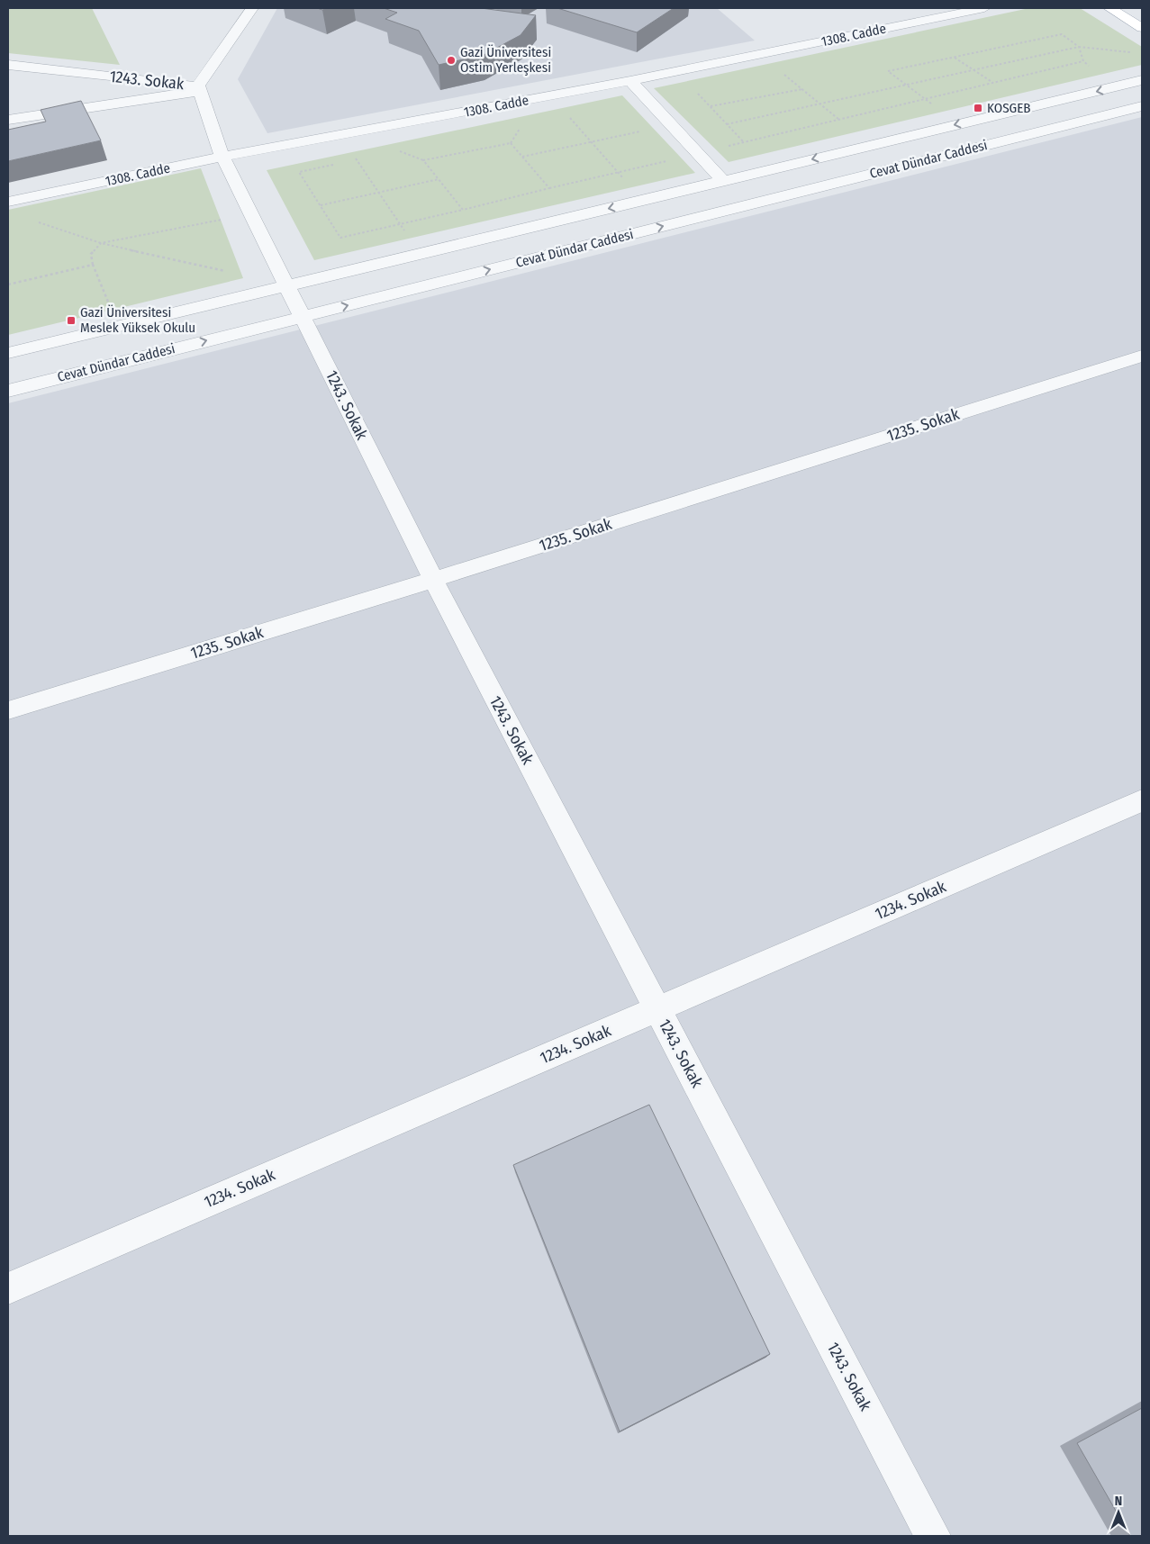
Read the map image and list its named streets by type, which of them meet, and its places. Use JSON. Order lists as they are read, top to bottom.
{
  "streets": {
    "street": [
      "1308. Cadde",
      "1243. Sokak",
      "Cevat Dündar Caddesi",
      "1235. Sokak",
      "1234. Sokak"
    ]
  },
  "crossings": [
    ["1308. Cadde", "1243. Sokak"],
    ["1243. Sokak", "Cevat Dündar Caddesi"],
    ["1243. Sokak", "1235. Sokak"],
    ["1243. Sokak", "1234. Sokak"]
  ],
  "places": {
    "other": ["Gazi Üniversitesi Ostim Yerleşkesi"],
    "transit": ["KOSGEB", "Gazi Üniversitesi Meslek Yüksek Okulu"]
  },
  "north": "top"
}
